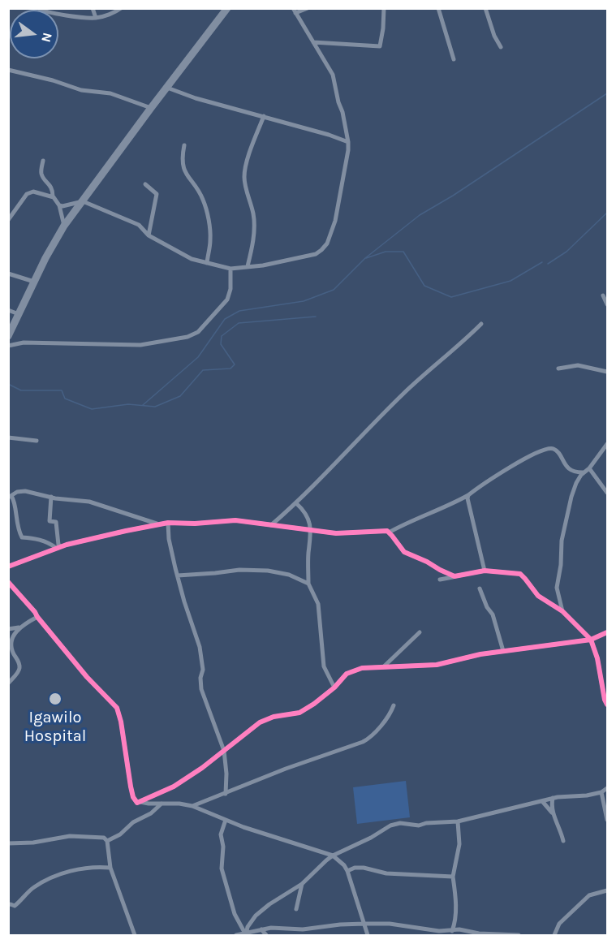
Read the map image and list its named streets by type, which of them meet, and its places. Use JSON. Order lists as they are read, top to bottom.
{
  "places": ["Igawilo Hospital"],
  "north": "right"
}
